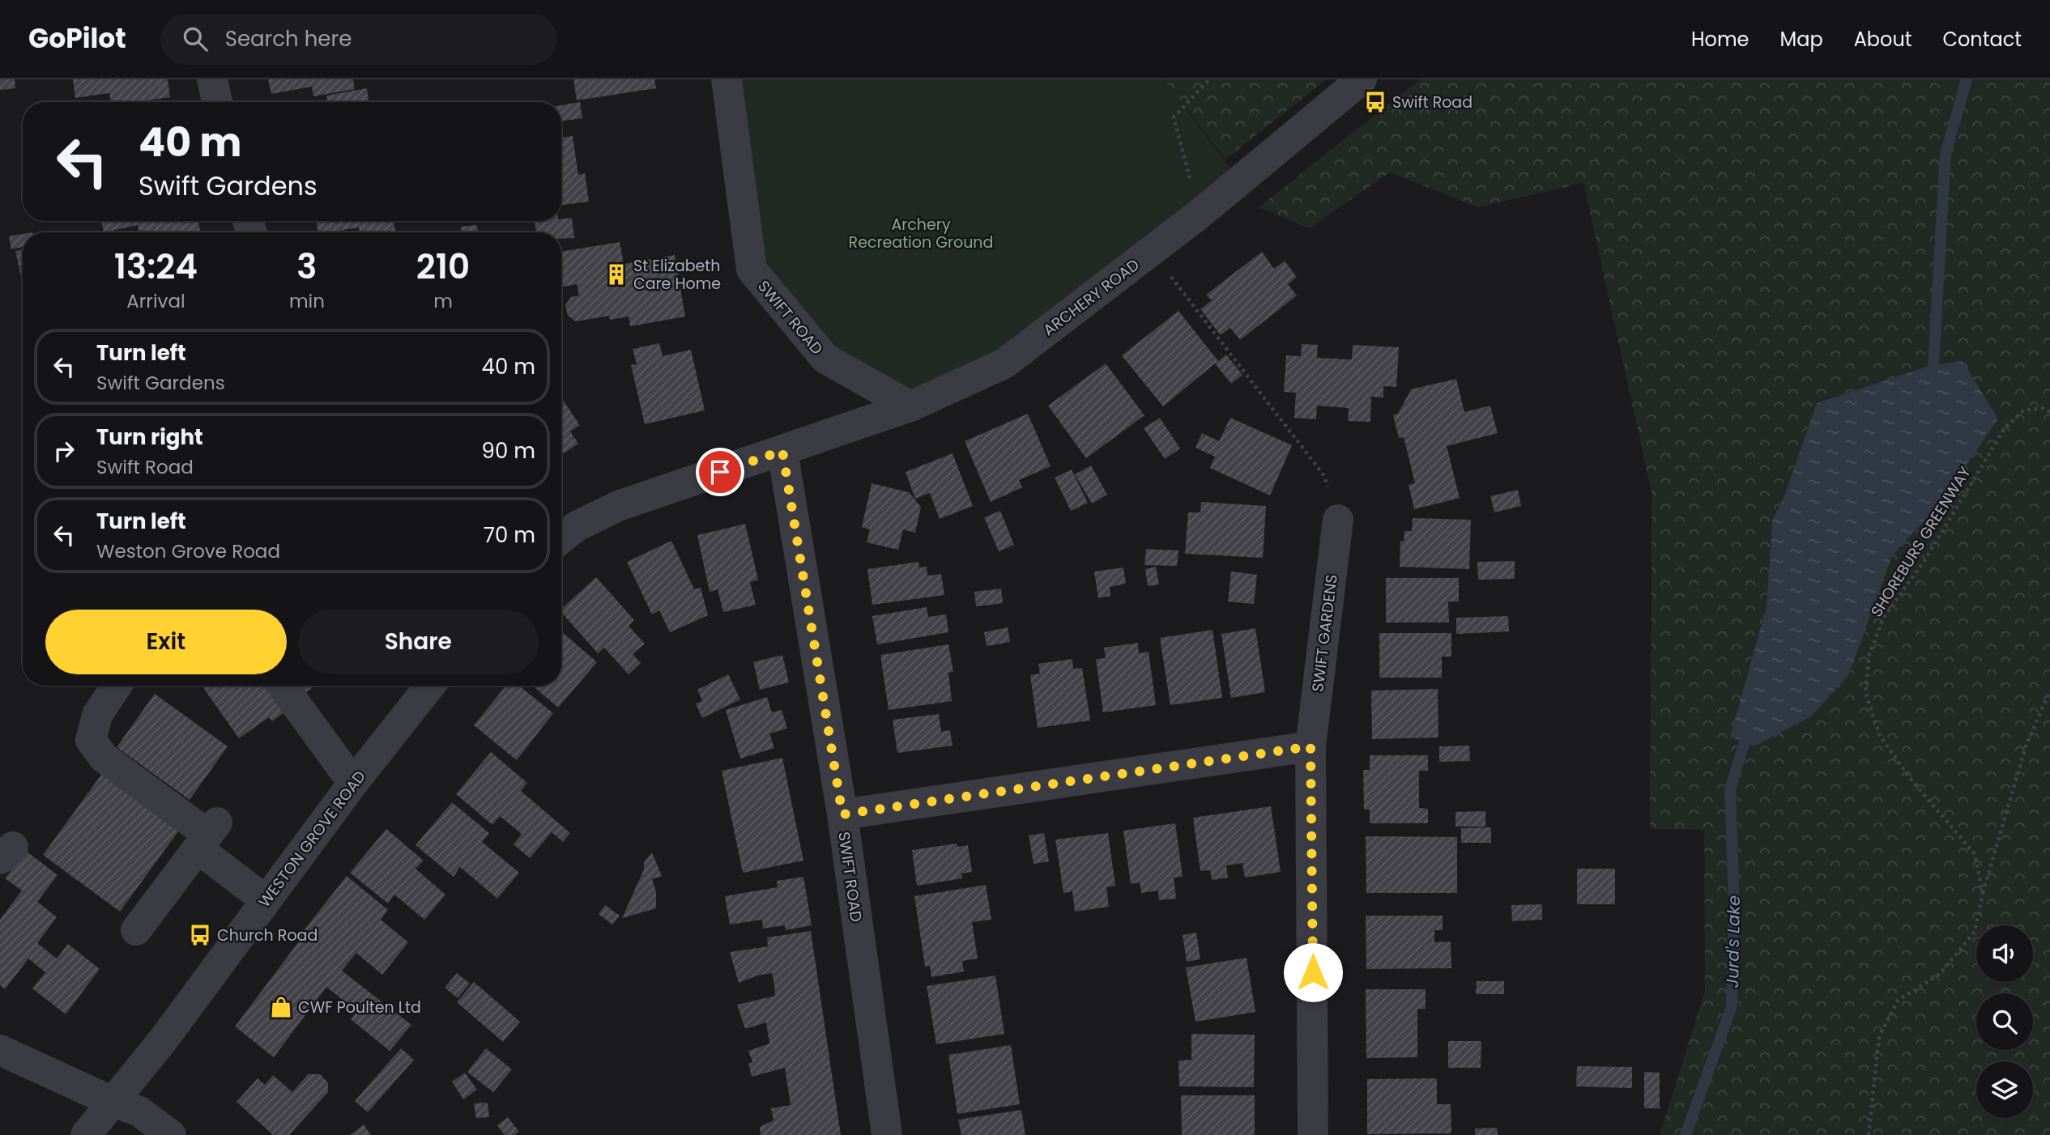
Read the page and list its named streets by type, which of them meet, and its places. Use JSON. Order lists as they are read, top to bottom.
{
  "streets": {
    "street": [
      "ARCHERY ROAD",
      "SWIFT ROAD",
      "SWIFT GARDENS",
      "WESTON GROVE ROAD"
    ],
    "path": ["SHOREBURS GREENWAY"]
  },
  "crossings": [
    ["ARCHERY ROAD", "SWIFT ROAD"]
  ],
  "water": ["Jurd's Lake"],
  "parks": ["Archery Recreation Ground"],
  "places": {
    "bus stop": ["Swift Road", "Church Road"],
    "building": ["St Elizabeth Care Home"],
    "shop": ["CWF Poulten Ltd"]
  },
  "page": {
    "header": "GoPilot",
    "search": "Search here",
    "nav": [
      "Home",
      "Map",
      "About",
      "Contact"
    ],
    "turn": ["40 m", "Swift Gardens"],
    "eta": [
      "13:24",
      "Arrival",
      "3",
      "min",
      "210",
      "m"
    ],
    "list": [
      {
        "name": "Turn left",
        "note": "Swift Gardens",
        "value": "40 m"
      },
      {
        "name": "Turn right",
        "note": "Swift Road",
        "value": "90 m"
      },
      {
        "name": "Turn left",
        "note": "Weston Grove Road",
        "value": "70 m"
      }
    ],
    "buttons": ["Exit", "Share"]
  }
}
